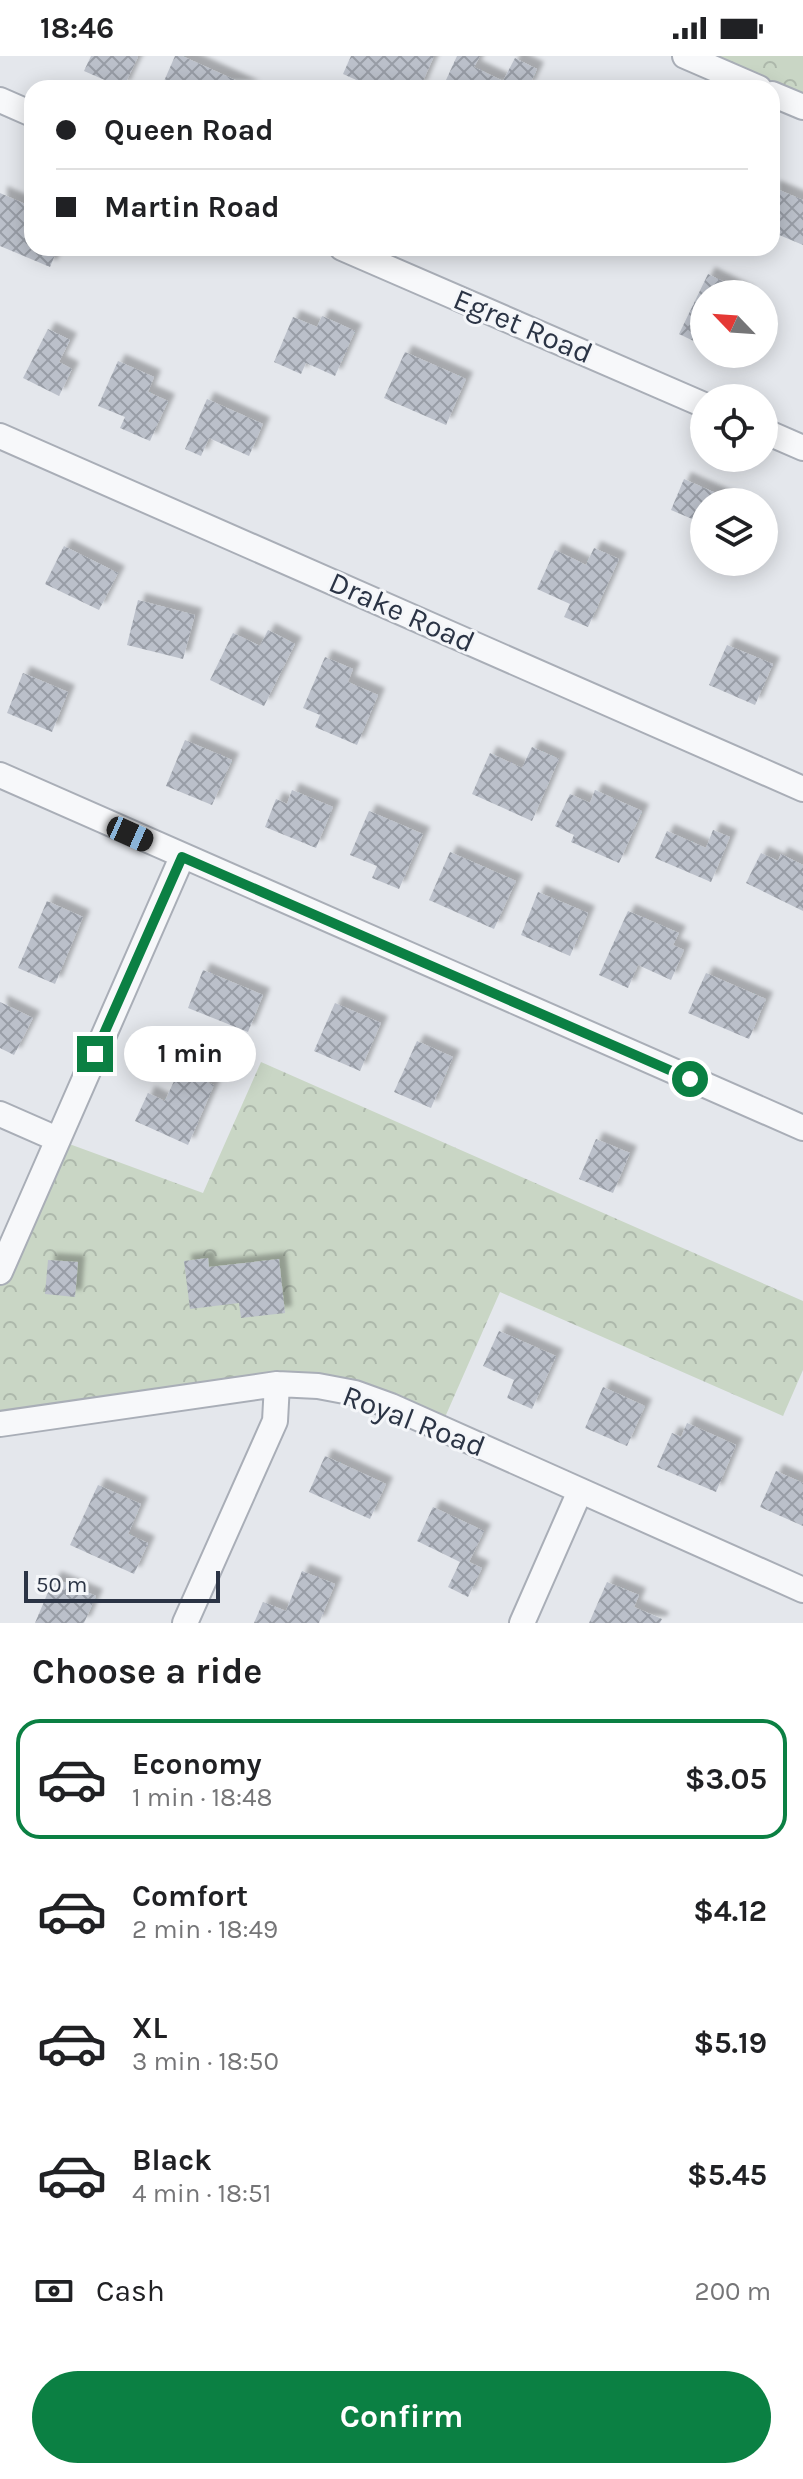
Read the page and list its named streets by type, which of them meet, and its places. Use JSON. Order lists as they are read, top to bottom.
{
  "streets": {
    "street": ["Egret Road", "Drake Road", "Royal Road"]
  },
  "scale_bar": "50 m",
  "north": "top left",
  "page": {
    "status": "18:46",
    "banner": ["Queen Road", "Martin Road"],
    "bubble": "1 min",
    "scale": "50 m",
    "heading": "Choose a ride",
    "list": [
      {
        "name": "Economy",
        "note": "1 min · 18:48",
        "value": "$3.05"
      },
      {
        "name": "Comfort",
        "note": "2 min · 18:49",
        "value": "$4.12"
      },
      {
        "name": "XL",
        "note": "3 min · 18:50",
        "value": "$5.19"
      },
      {
        "name": "Black",
        "note": "4 min · 18:51",
        "value": "$5.45"
      }
    ],
    "pay": ["Cash", "200 m"],
    "buttons": "Confirm"
  }
}
